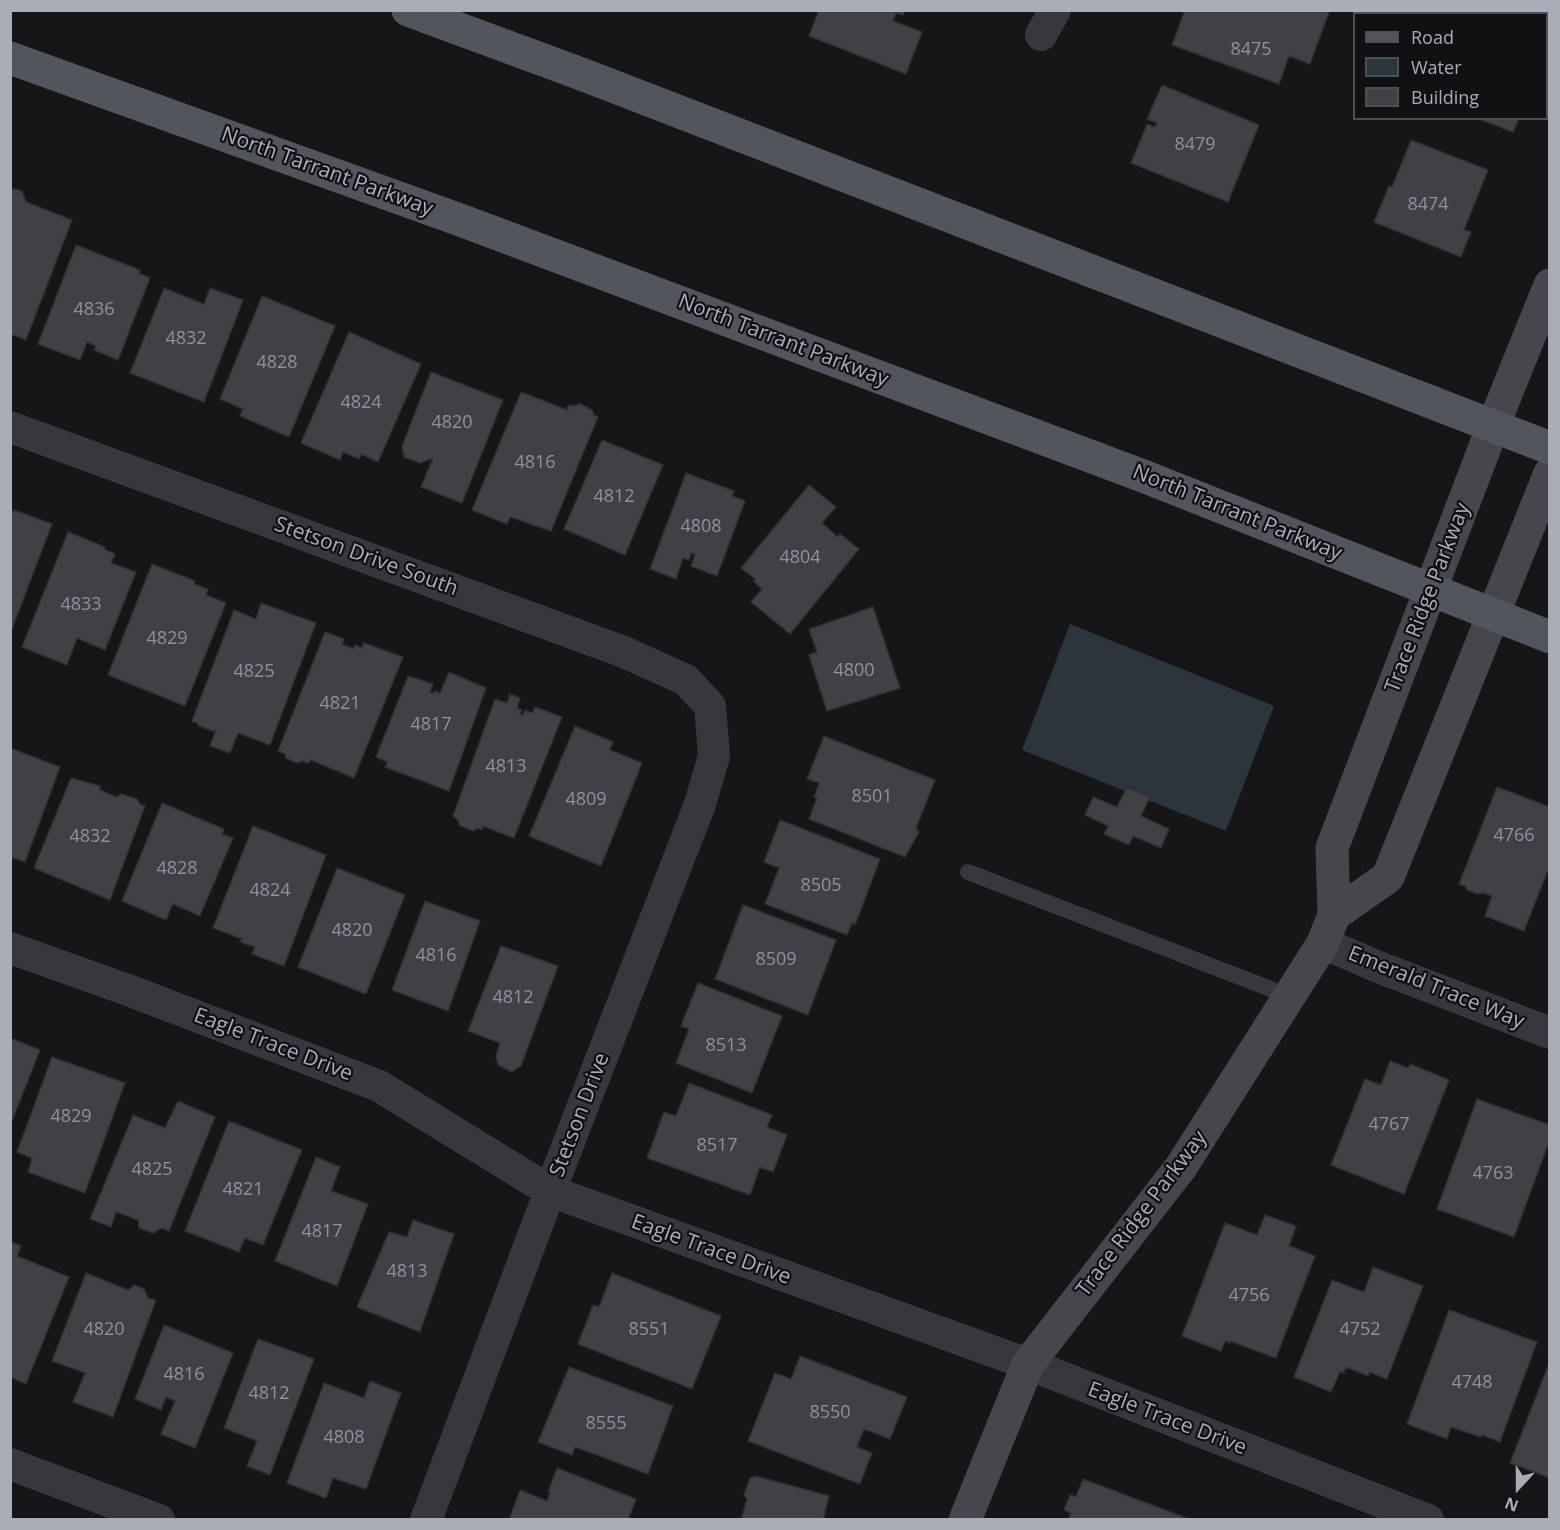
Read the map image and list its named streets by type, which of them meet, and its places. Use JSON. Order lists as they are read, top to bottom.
{
  "streets": {
    "main road": ["North Tarrant Parkway"],
    "street": [
      "Stetson Drive South",
      "Trace Ridge Parkway",
      "Emerald Trace Way",
      "Eagle Trace Drive",
      "Stetson Drive"
    ]
  },
  "crossings": [
    ["North Tarrant Parkway", "Trace Ridge Parkway"],
    ["Stetson Drive South", "Stetson Drive"],
    ["Trace Ridge Parkway", "Emerald Trace Way"],
    ["Trace Ridge Parkway", "Eagle Trace Drive"],
    ["Eagle Trace Drive", "Stetson Drive"]
  ],
  "house_numbers": [
    "8475",
    "8479",
    "8474",
    "4836",
    "4832",
    "4828",
    "4824",
    "4820",
    "4816",
    "4812",
    "4808",
    "4804",
    "4833",
    "4829",
    "4800",
    "4825",
    "4821",
    "4817",
    "4813",
    "8501",
    "4809",
    "4766",
    "4832",
    "4828",
    "8505",
    "4824",
    "4820",
    "4816",
    "8509",
    "4812",
    "8513",
    "4829",
    "4767",
    "8517",
    "4825",
    "4763",
    "4821",
    "4817",
    "4813",
    "4756",
    "4820",
    "8551",
    "4752",
    "4816",
    "4748",
    "4812",
    "8550",
    "8555",
    "4808"
  ],
  "legend": ["Road", "Water", "Building"],
  "north": "bottom"
}
